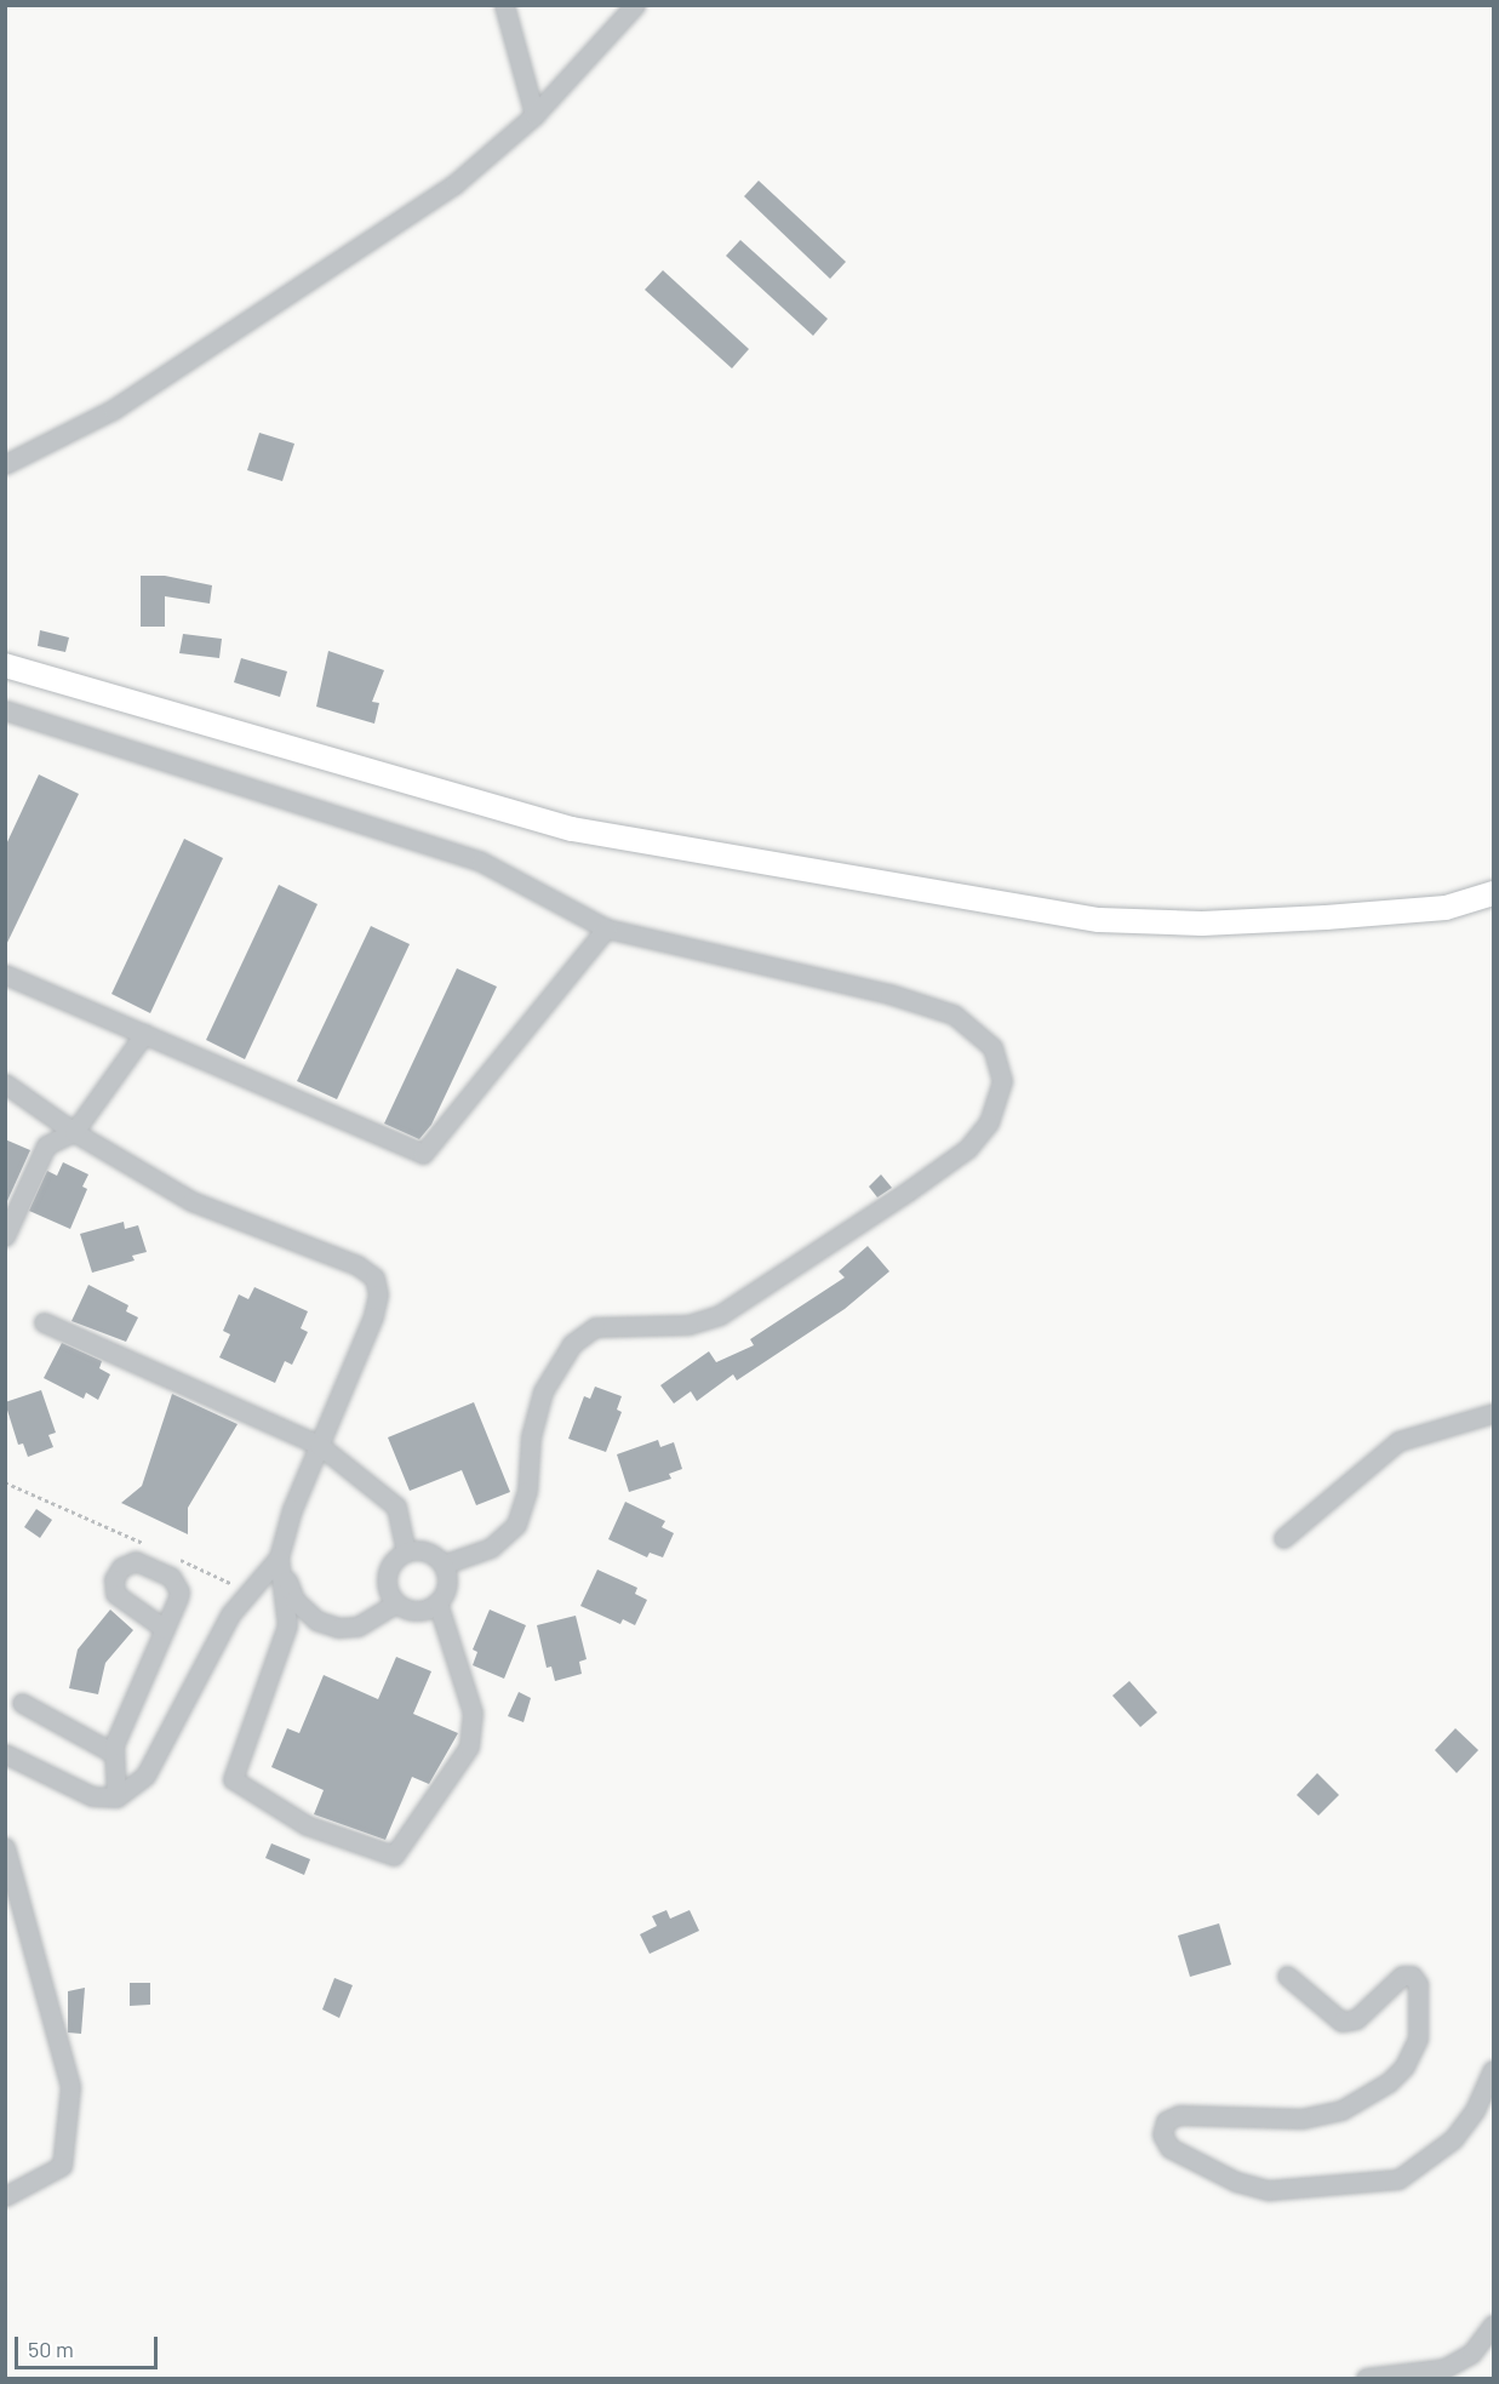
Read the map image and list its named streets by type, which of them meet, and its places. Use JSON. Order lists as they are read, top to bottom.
{
  "scale_bar": "50 m"
}
